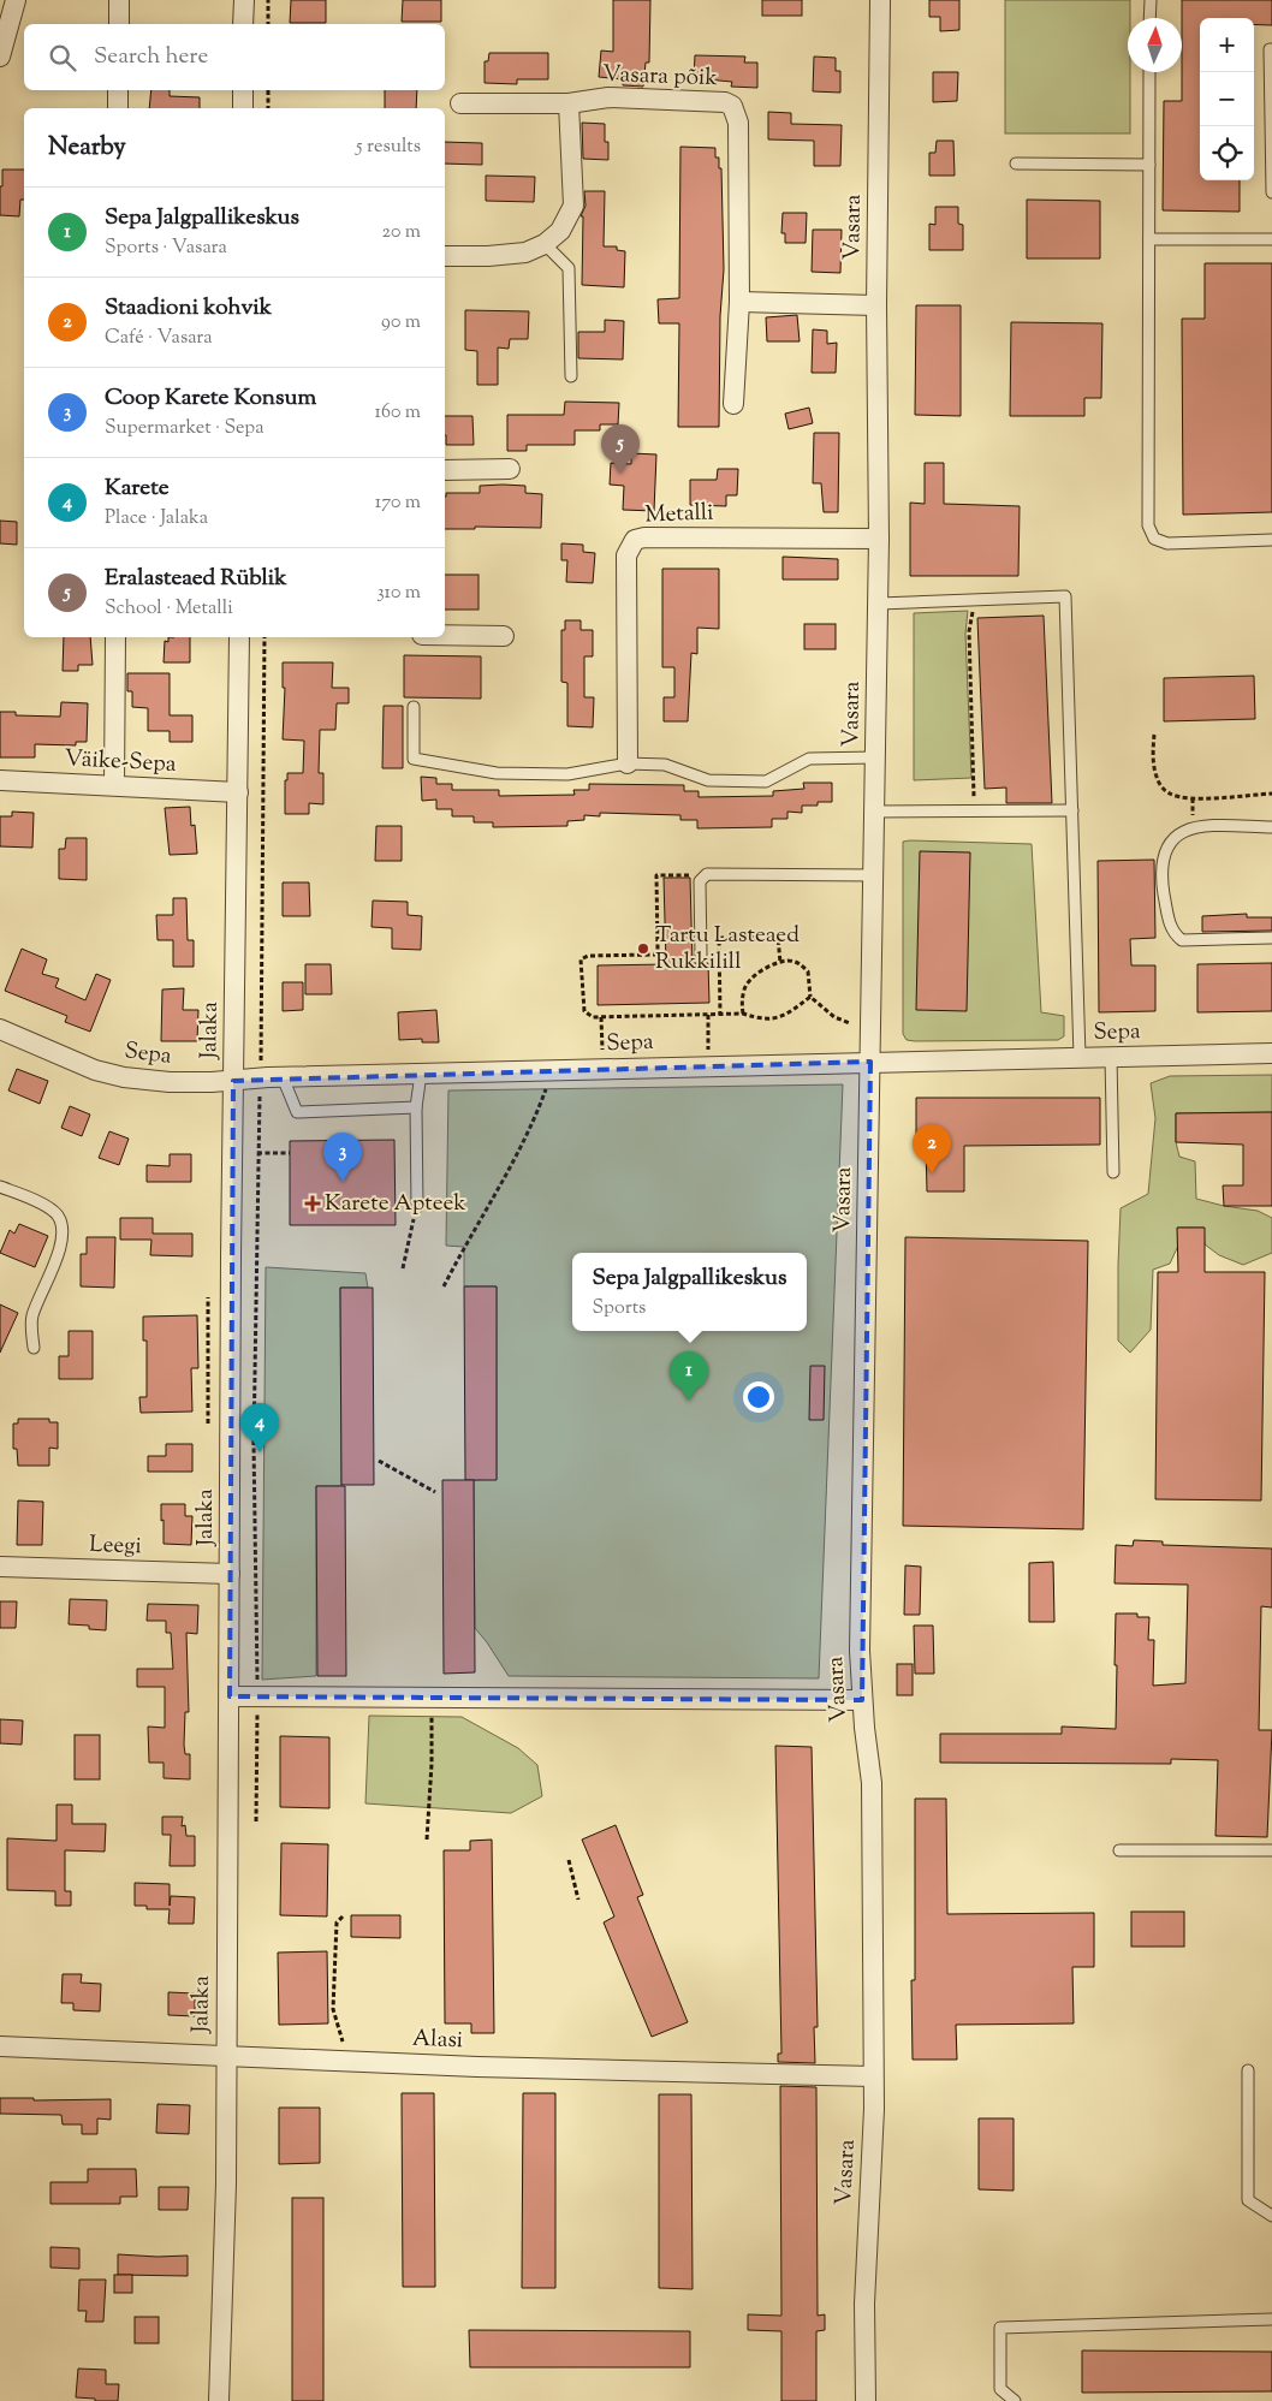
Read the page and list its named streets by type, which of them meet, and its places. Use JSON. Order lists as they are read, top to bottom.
{
  "streets": {
    "street": [
      "Vasara põik",
      "Vasara",
      "Metalli",
      "Väike-Sepa",
      "Jalaka",
      "Sepa",
      "Leegi",
      "Alasi"
    ]
  },
  "crossings": [
    ["Vasara", "Metalli"],
    ["Vasara", "Sepa"],
    ["Vasara", "Alasi"],
    ["Väike-Sepa", "Jalaka"],
    ["Jalaka", "Sepa"],
    ["Jalaka", "Leegi"],
    ["Jalaka", "Alasi"]
  ],
  "places": {
    "other": ["Tartu Lasteaed Rukkilill"],
    "health": ["Karete Apteek"]
  },
  "north": "top",
  "page": {
    "map_buttons": ["+", "−"],
    "search": "Search here",
    "heading": ["Nearby", "5 results"],
    "list": [
      {
        "mark": "1",
        "name": "Sepa Jalgpallikeskus",
        "note": "Sports · Vasara",
        "value": "20 m"
      },
      {
        "mark": "2",
        "name": "Staadioni kohvik",
        "note": "Café · Vasara",
        "value": "90 m"
      },
      {
        "mark": "3",
        "name": "Coop Karete Konsum",
        "note": "Supermarket · Sepa",
        "value": "160 m"
      },
      {
        "mark": "4",
        "name": "Karete",
        "note": "Place · Jalaka",
        "value": "170 m"
      },
      {
        "mark": "5",
        "name": "Eralasteaed Rüblik",
        "note": "School · Metalli",
        "value": "310 m"
      }
    ],
    "pins": [
      "5",
      "2",
      "3",
      "1",
      "4"
    ],
    "popup": ["Sepa Jalgpallikeskus", "Sports"]
  }
}
